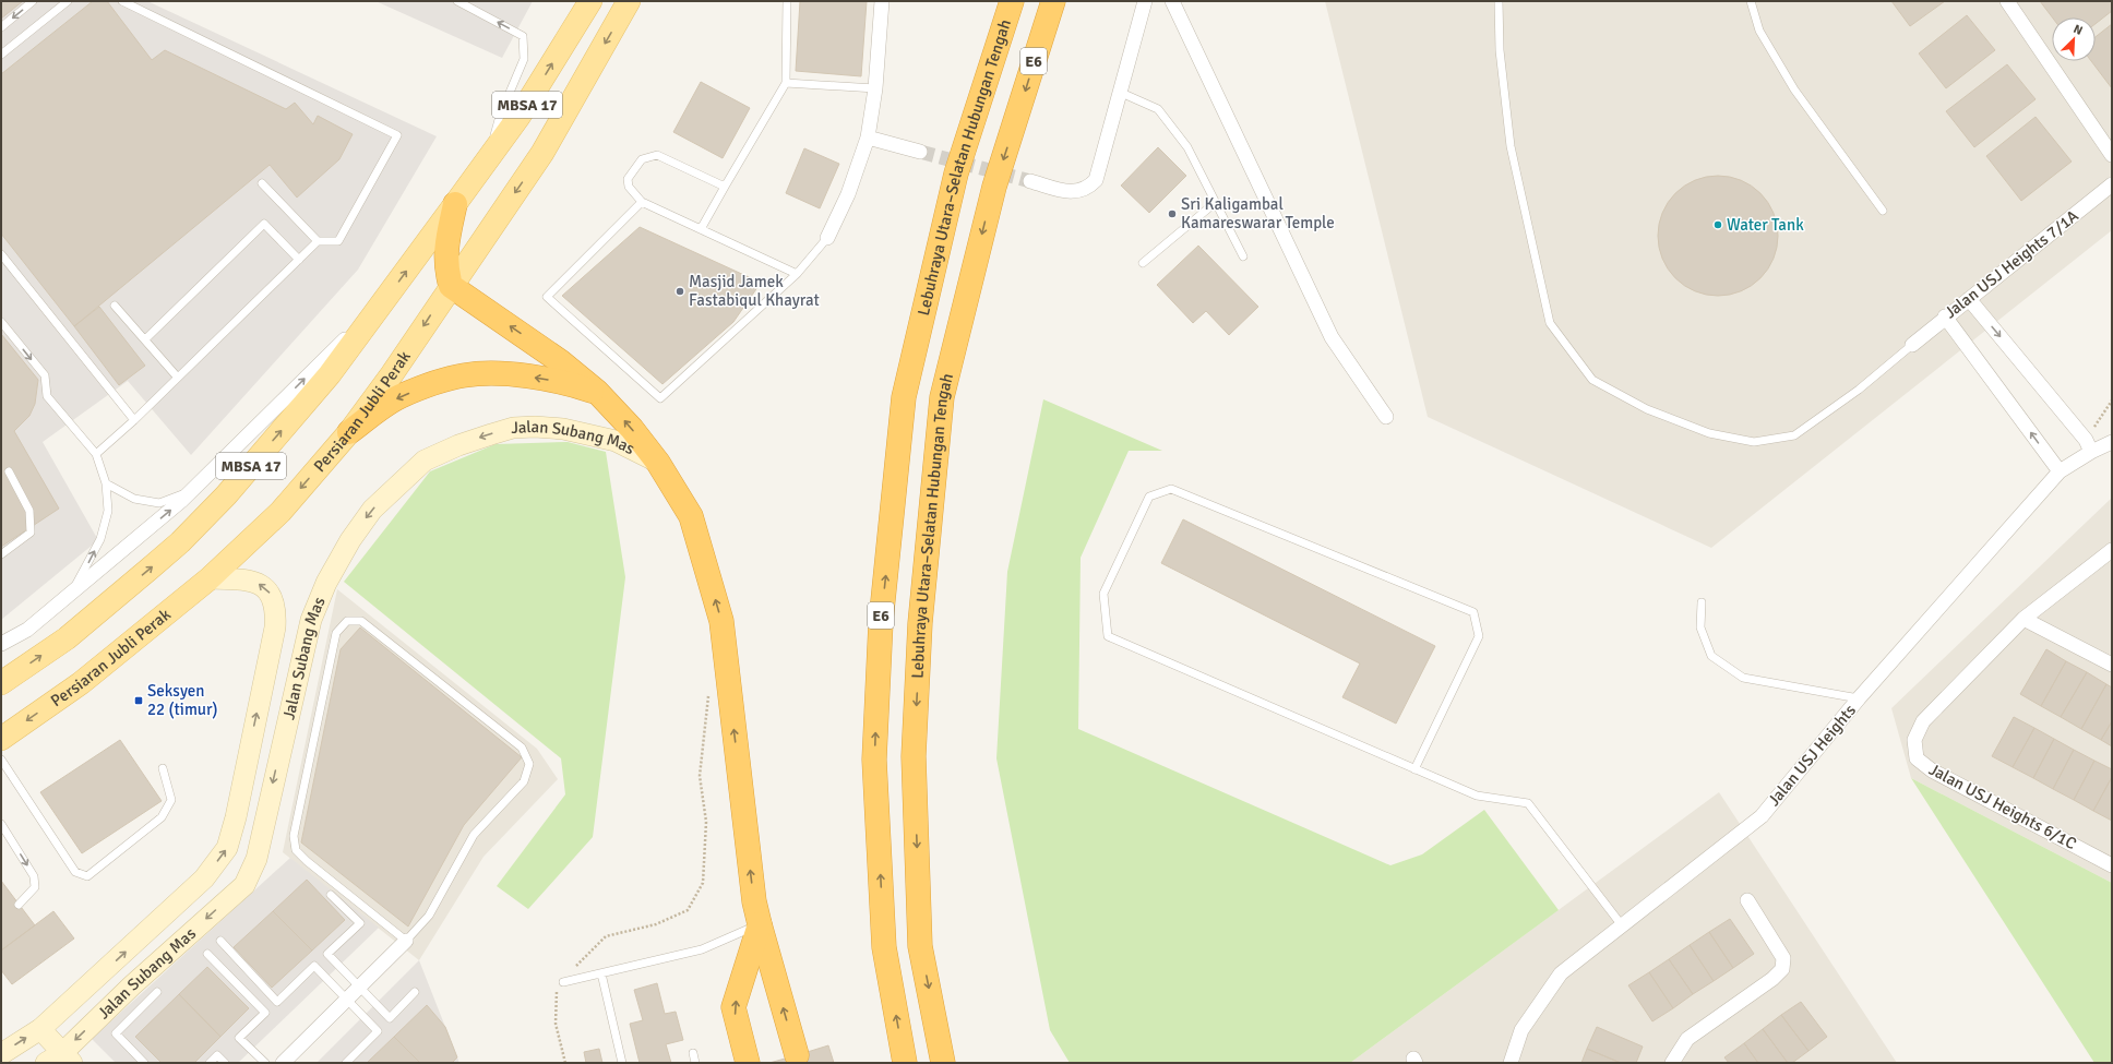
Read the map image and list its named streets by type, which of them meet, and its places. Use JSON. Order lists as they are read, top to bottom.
{
  "streets": {
    "highway": ["E6", "Lebuhraya Utara–Selatan Hubungan Tengah"],
    "main road": ["MBSA 17", "Persiaran Jubli Perak"],
    "street": [
      "Jalan USJ Heights 7/1A",
      "Jalan Subang Mas",
      "Jalan USJ Heights",
      "Jalan USJ Heights 6/1C"
    ]
  },
  "crossings": [
    ["Persiaran Jubli Perak", "Jalan Subang Mas"]
  ],
  "places": {
    "other": ["Sri Kaligambal Kamareswarar Temple", "Water Tank", "Masjid Jamek Fastabiqul Khayrat"],
    "transit": ["Seksyen 22 (timur)"]
  },
  "north": "top right"
}
